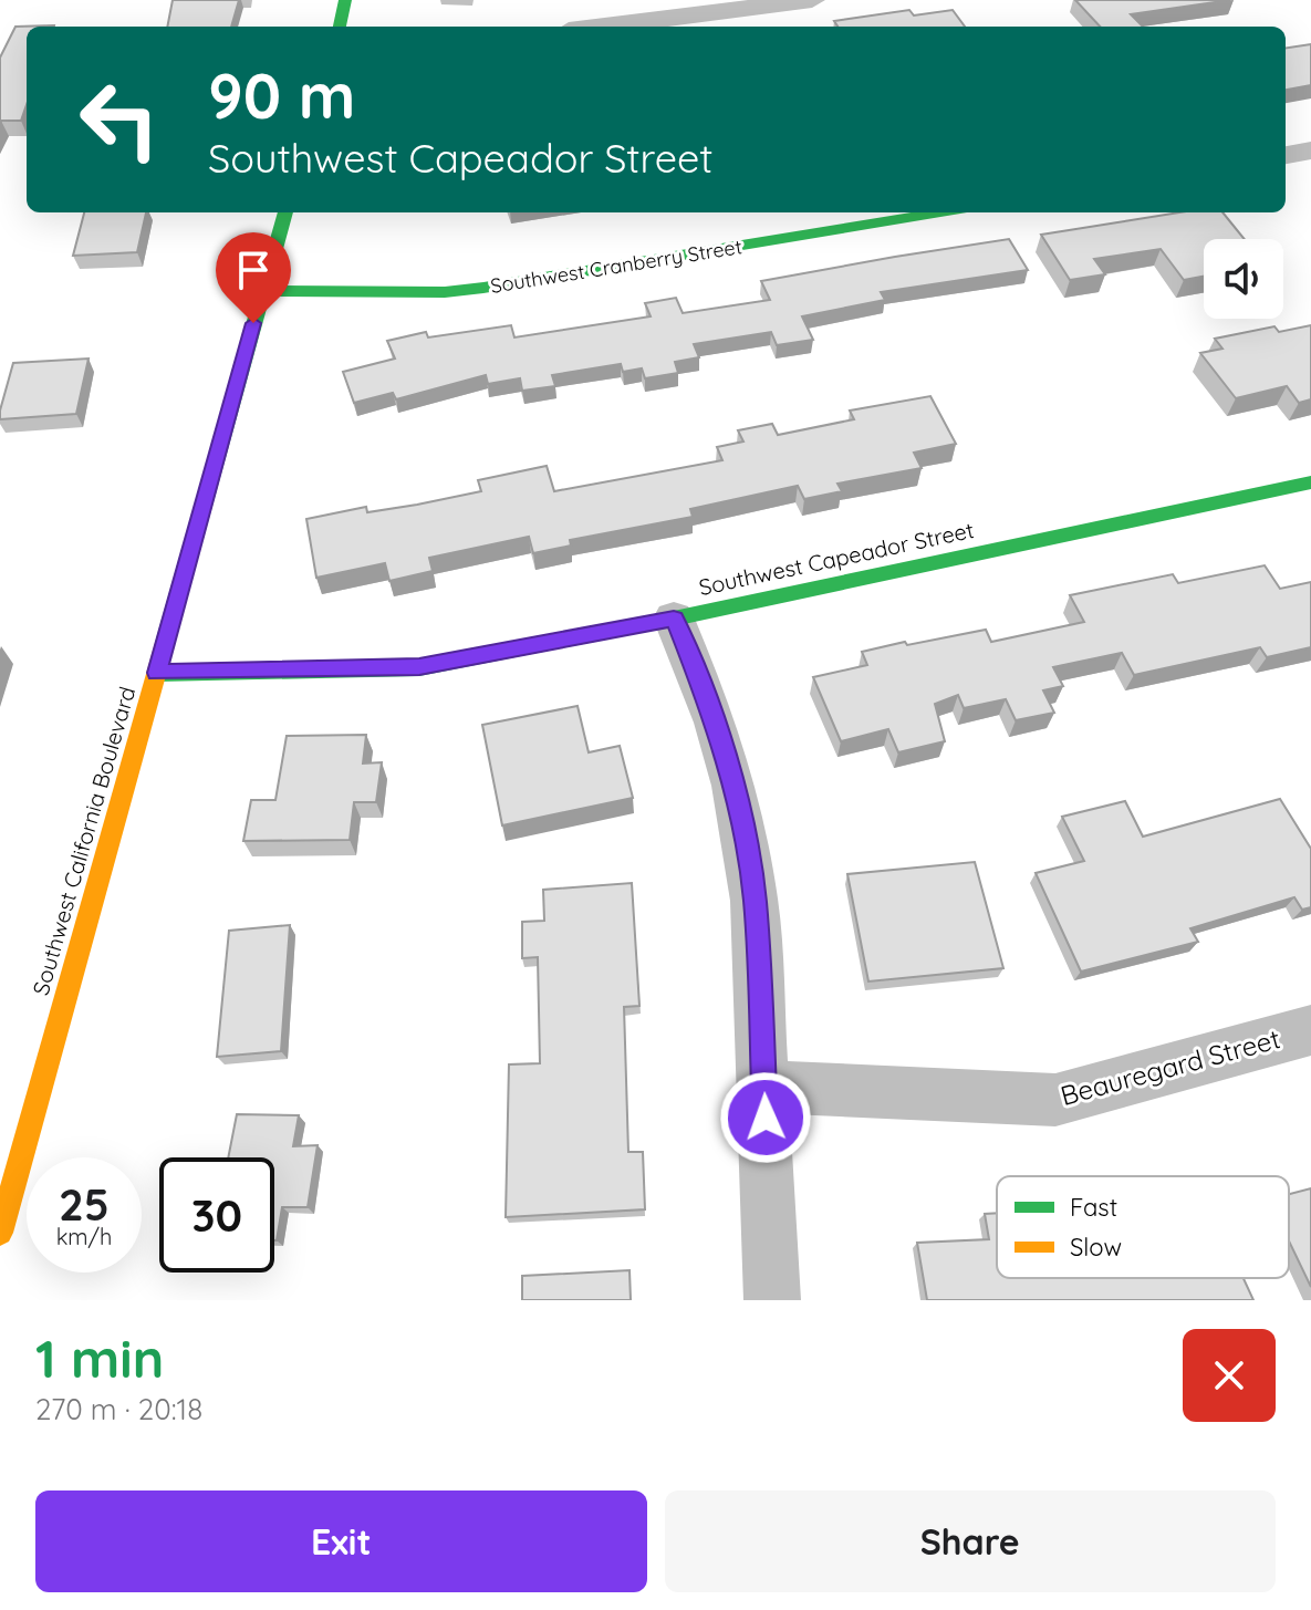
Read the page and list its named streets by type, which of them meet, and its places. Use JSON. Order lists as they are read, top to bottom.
{
  "streets": {
    "street": [
      "Southwest Cranberry Street",
      "Southwest Capeador Street",
      "Southwest California Boulevard",
      "Beauregard Street"
    ]
  },
  "crossings": [
    ["Southwest Cranberry Street", "Southwest California Boulevard"],
    ["Southwest Capeador Street", "Southwest California Boulevard"]
  ],
  "legend": ["Fast", "Slow"],
  "page": {
    "turn": ["90 m", "Southwest Capeador Street"],
    "speed": "25 km/h",
    "limit": "30",
    "heading": ["1 min", "270 m · 20:18"],
    "buttons": ["Exit", "Share"]
  }
}
